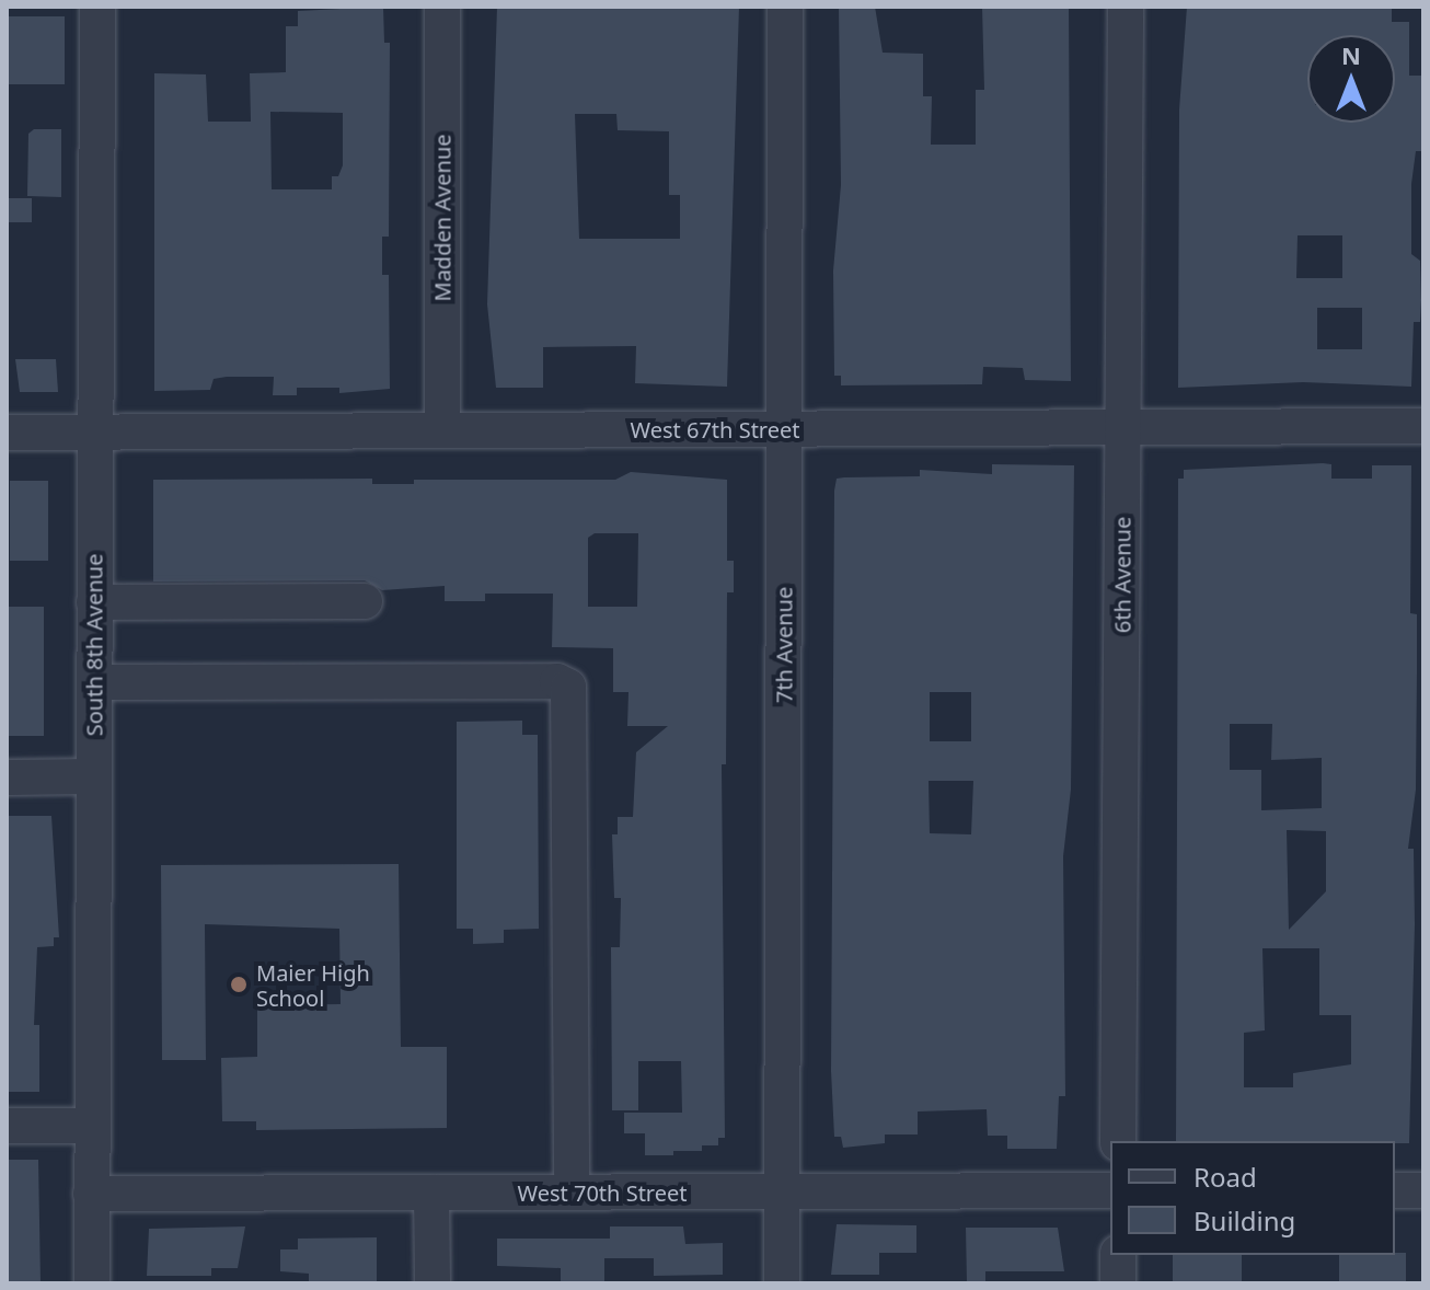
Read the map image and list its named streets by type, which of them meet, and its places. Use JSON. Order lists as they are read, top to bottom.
{
  "streets": {
    "street": [
      "Madden Avenue",
      "West 67th Street",
      "6th Avenue",
      "South 8th Avenue",
      "7th Avenue",
      "West 70th Street"
    ]
  },
  "crossings": [
    ["Madden Avenue", "West 67th Street"],
    ["West 67th Street", "6th Avenue"],
    ["West 67th Street", "South 8th Avenue"],
    ["West 67th Street", "7th Avenue"],
    ["South 8th Avenue", "West 70th Street"],
    ["7th Avenue", "West 70th Street"]
  ],
  "places": ["Maier High School"],
  "legend": ["Road", "Building"],
  "north": "top"
}
